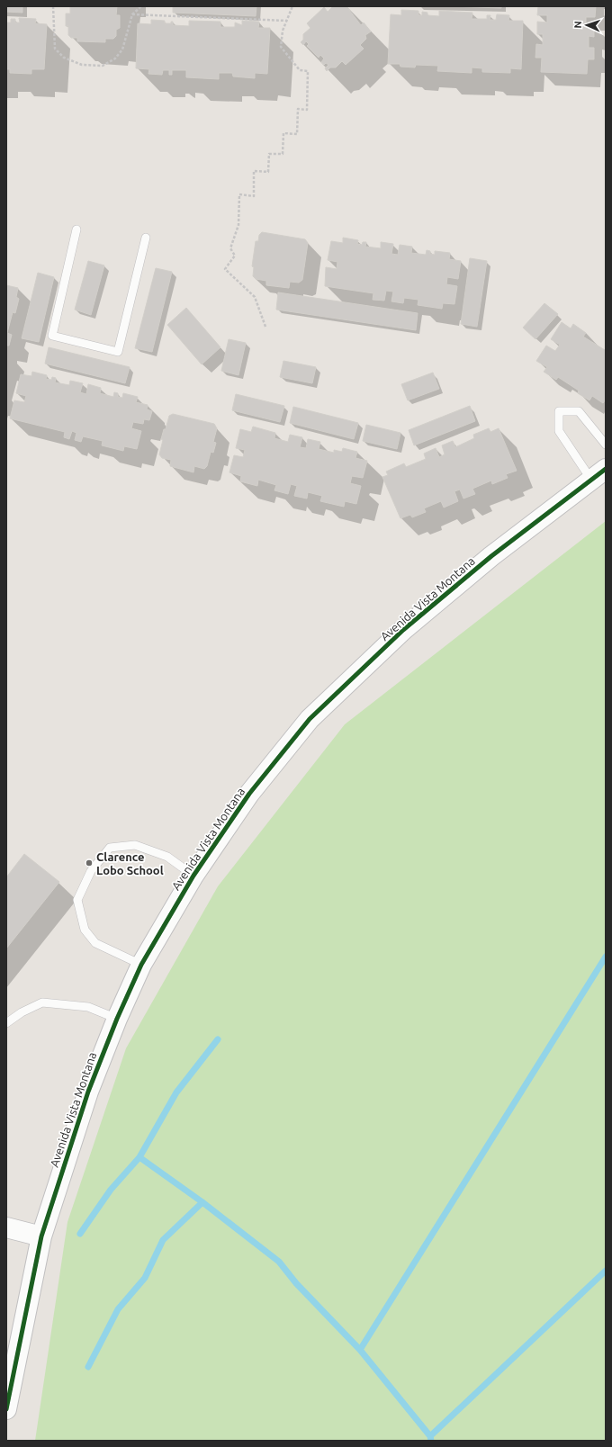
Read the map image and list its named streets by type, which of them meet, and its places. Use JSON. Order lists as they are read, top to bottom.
{
  "streets": {
    "street": ["Avenida Vista Montana"]
  },
  "places": ["Clarence Lobo School"],
  "north": "left"
}
